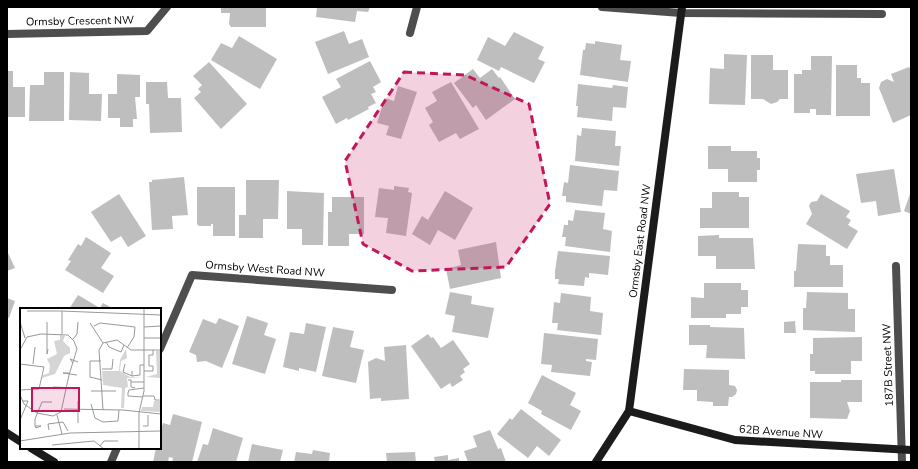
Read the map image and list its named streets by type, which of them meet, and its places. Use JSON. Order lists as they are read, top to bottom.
{
  "streets": {
    "street": [
      "Ormsby Crescent NW",
      "Ormsby East Road NW",
      "Ormsby West Road NW",
      "187B Street NW",
      "62B Avenue NW"
    ]
  },
  "crossings": [
    ["Ormsby East Road NW", "62B Avenue NW"],
    ["187B Street NW", "62B Avenue NW"]
  ]
}
